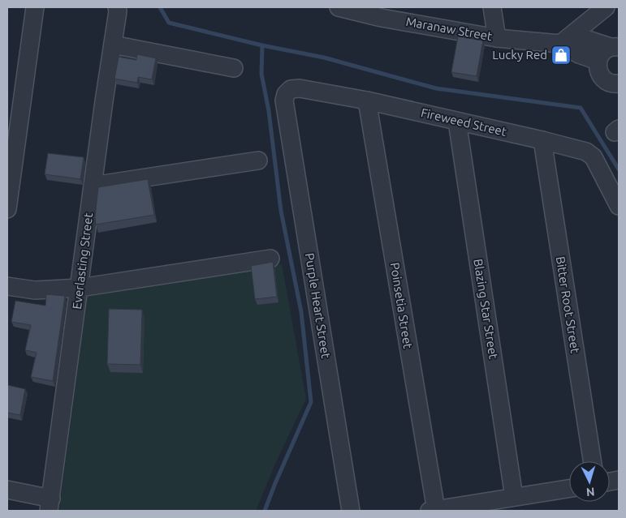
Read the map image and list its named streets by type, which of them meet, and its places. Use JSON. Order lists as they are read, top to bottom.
{
  "streets": {
    "street": [
      "Maranaw Street",
      "Fireweed Street",
      "Everlasting Street",
      "Bitter Root Street",
      "Purple Heart Street",
      "Poinsetia Street",
      "Blazing Star Street"
    ]
  },
  "crossings": [
    ["Fireweed Street", "Bitter Root Street"],
    ["Fireweed Street", "Purple Heart Street"],
    ["Fireweed Street", "Poinsetia Street"],
    ["Fireweed Street", "Blazing Star Street"]
  ],
  "places": {
    "shop": ["Lucky Red"]
  },
  "north": "bottom"
}
